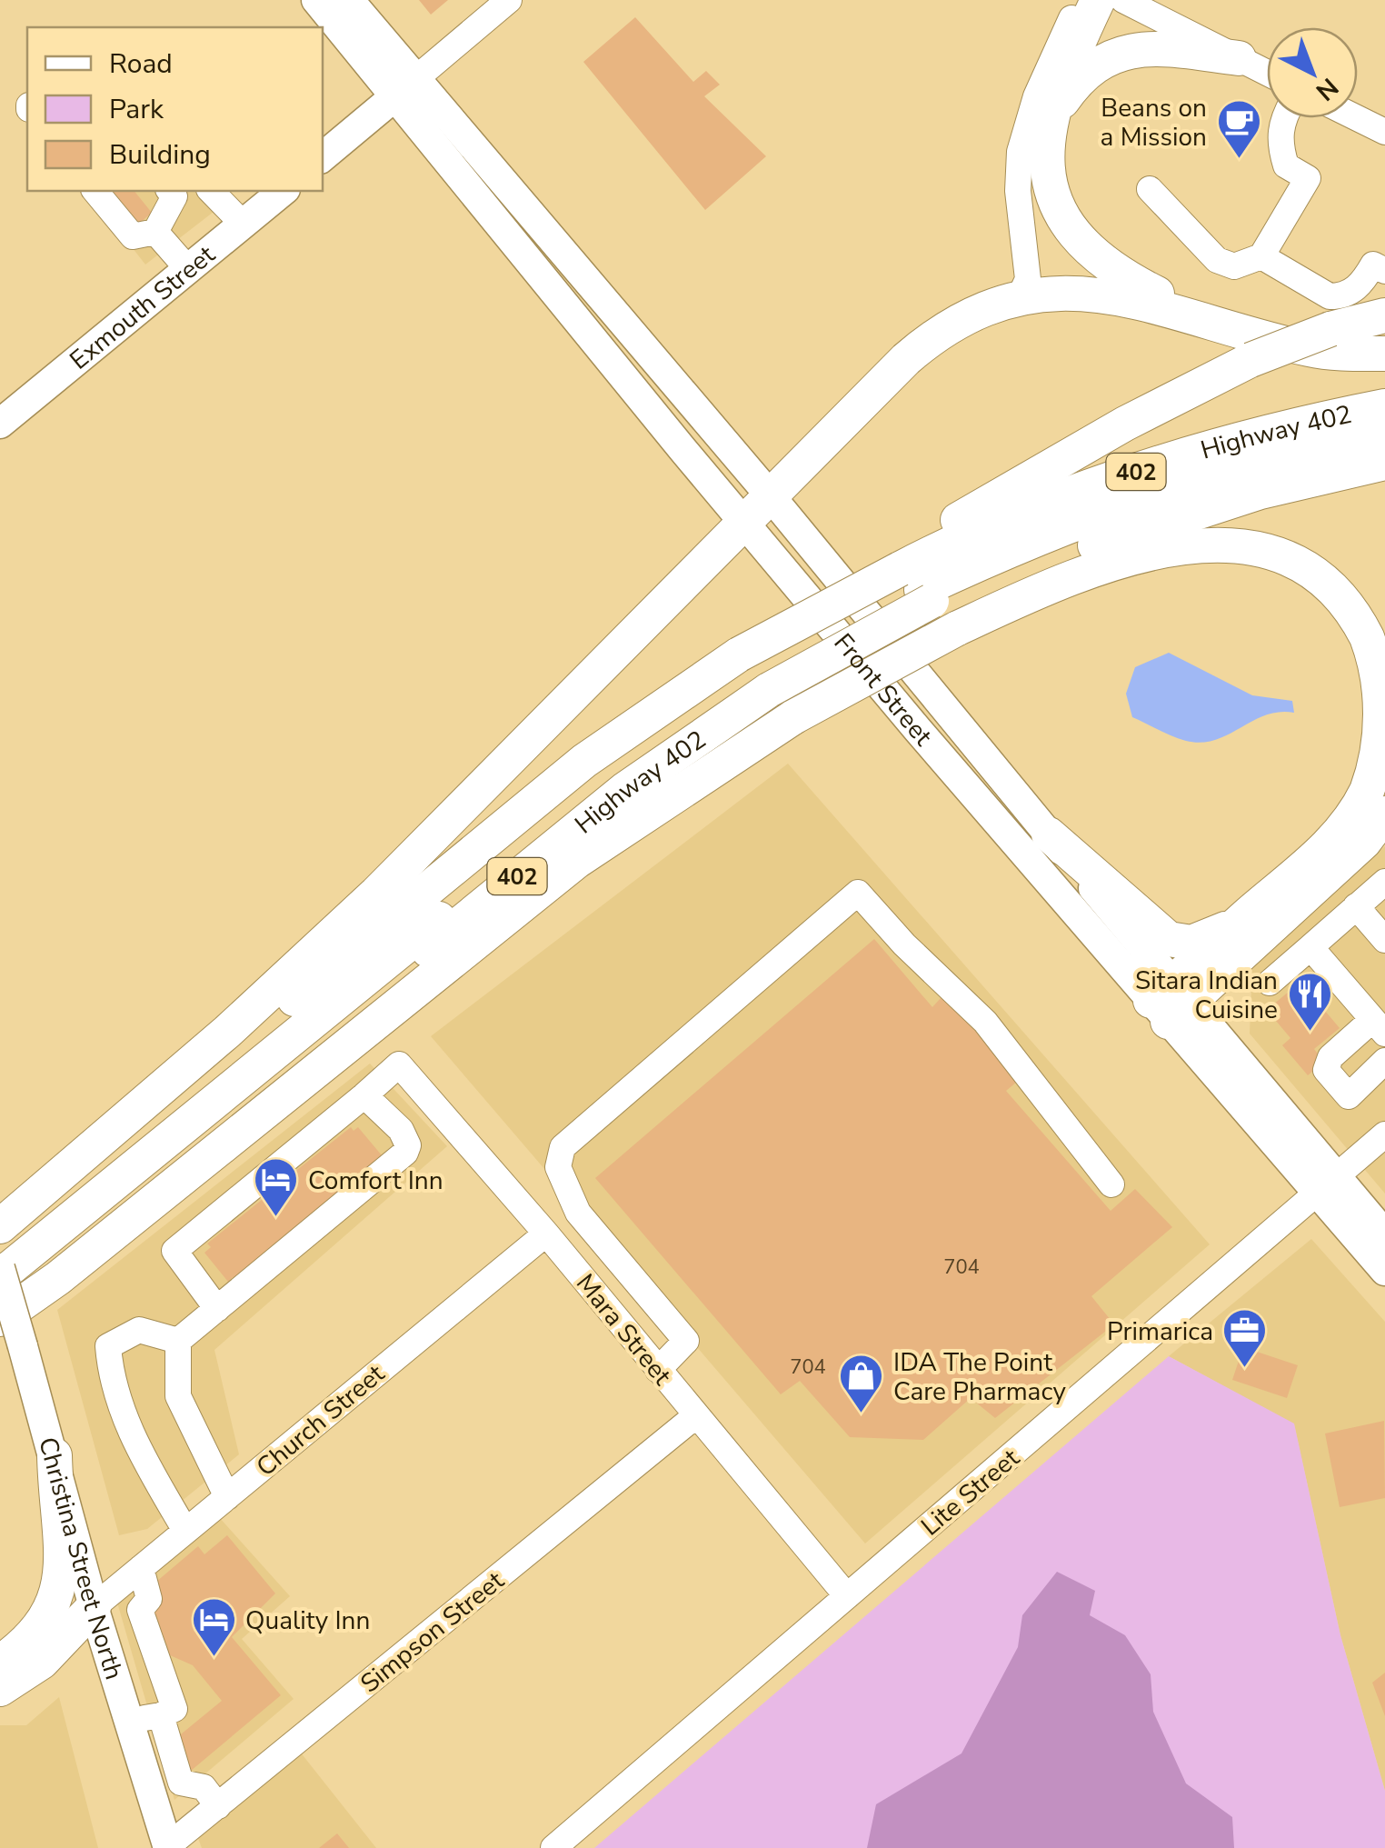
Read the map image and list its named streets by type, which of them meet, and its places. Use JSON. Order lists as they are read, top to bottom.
{
  "streets": {
    "highway": ["Highway 402", "402"],
    "main road": ["Exmouth Street", "Front Street", "Christina Street North"],
    "street": [
      "Mara Street",
      "Church Street",
      "Lite Street",
      "Simpson Street"
    ]
  },
  "crossings": [
    ["Front Street", "Lite Street"],
    ["Mara Street", "Church Street"],
    ["Mara Street", "Lite Street"],
    ["Mara Street", "Simpson Street"],
    ["Church Street", "Christina Street North"],
    ["Christina Street North", "Simpson Street"]
  ],
  "places": {
    "cafe": ["Beans on a Mission"],
    "restaurant": ["Sitara Indian Cuisine"],
    "hotel": ["Comfort Inn", "Quality Inn"],
    "office": ["Primarica"],
    "shop": ["IDA The Point Care Pharmacy"]
  },
  "house_numbers": ["704", "704"],
  "legend": ["Road", "Park", "Building"],
  "north": "bottom right"
}
